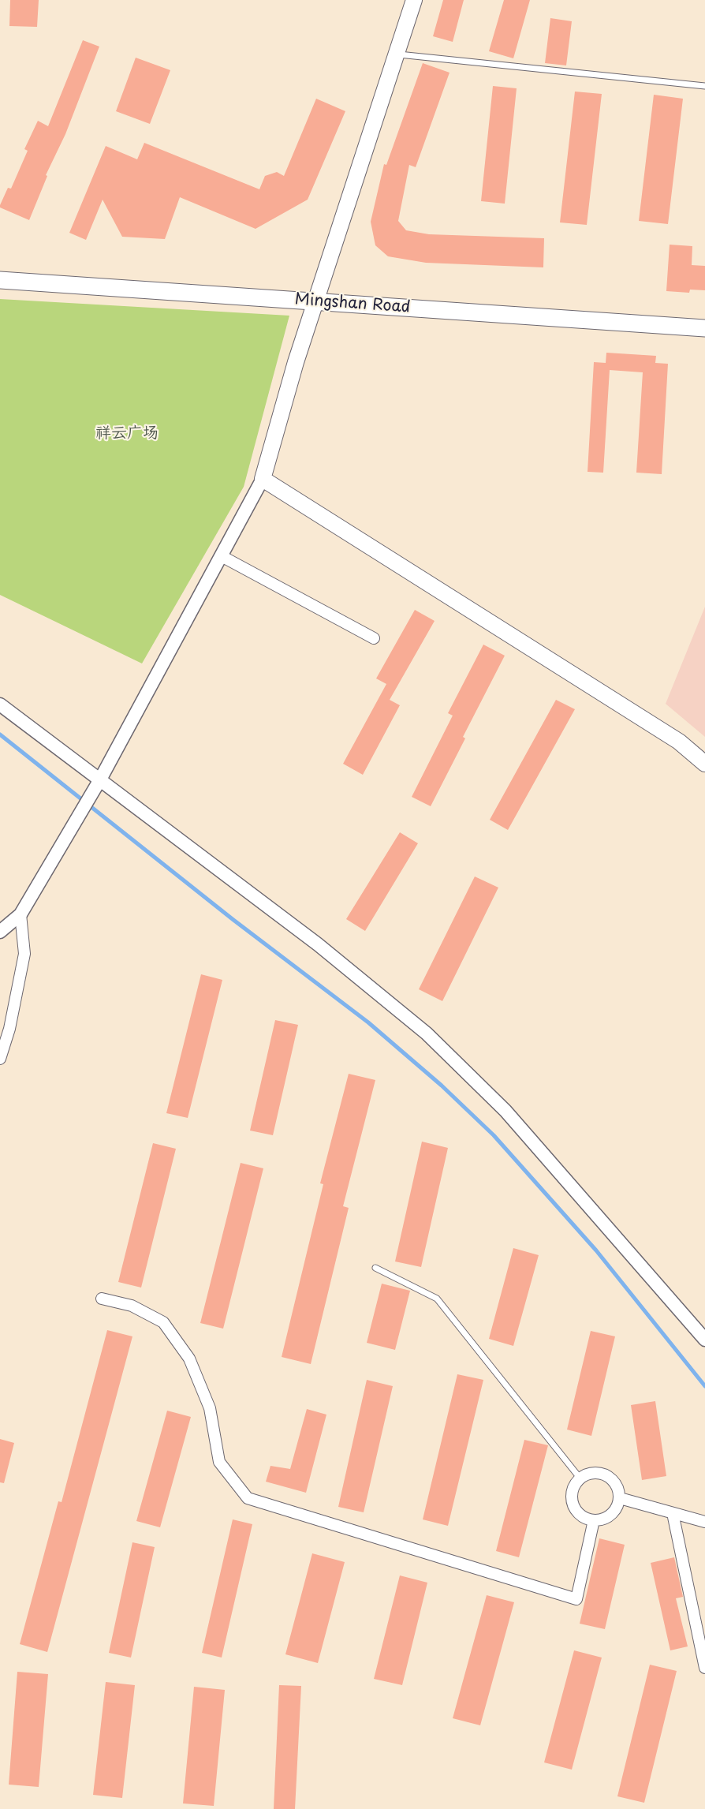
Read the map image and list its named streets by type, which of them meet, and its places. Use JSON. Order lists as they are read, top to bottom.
{
  "streets": {
    "main road": ["Mingshan Road"]
  },
  "parks": ["祥云广场"]
}
